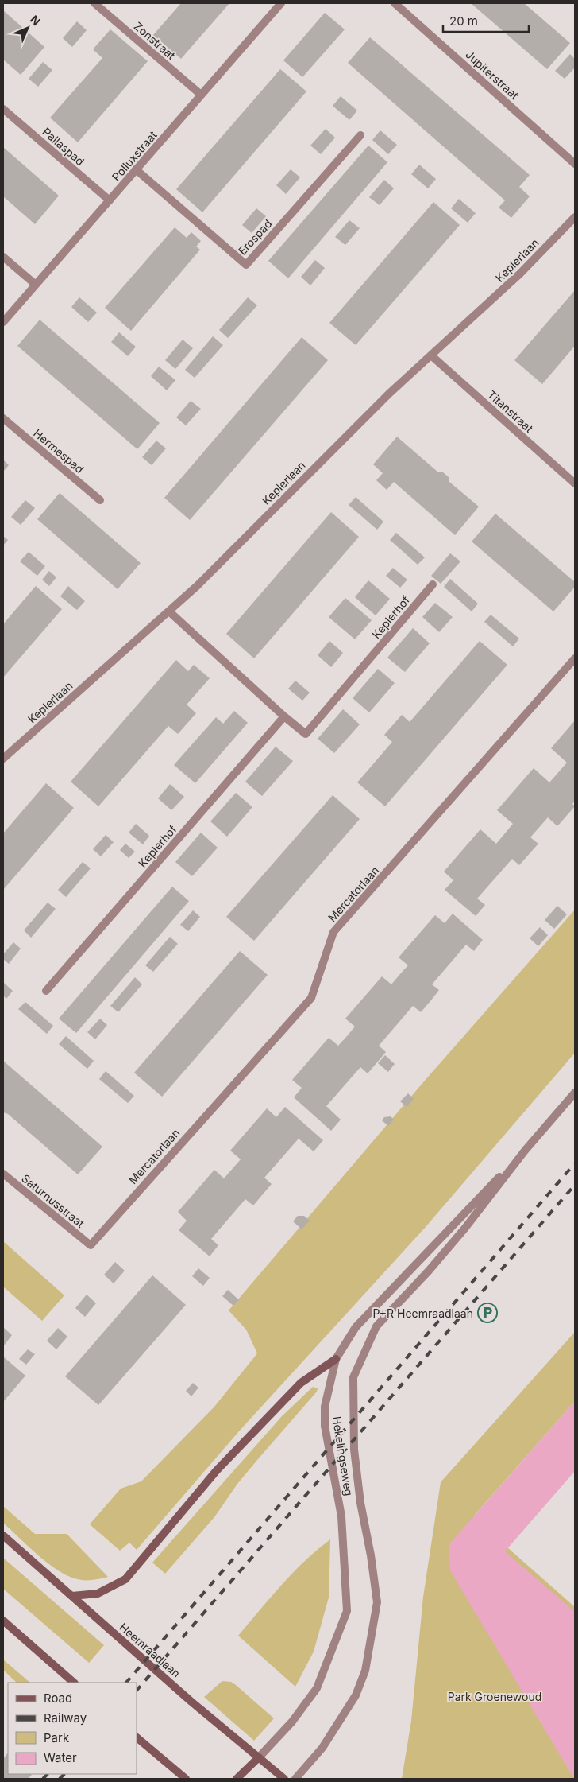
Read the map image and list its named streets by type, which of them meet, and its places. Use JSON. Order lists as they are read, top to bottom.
{
  "streets": {
    "main road": ["Hekelingseweg", "Heemraadlaan"],
    "street": [
      "Zonstraat",
      "Jupiterstraat",
      "Pallaspad",
      "Polluxstraat",
      "Erospad",
      "Keplerlaan",
      "Titanstraat",
      "Hermespad",
      "Keplerhof",
      "Mercatorlaan",
      "Saturnusstraat"
    ]
  },
  "crossings": [
    ["Zonstraat", "Polluxstraat"],
    ["Pallaspad", "Polluxstraat"],
    ["Polluxstraat", "Erospad"],
    ["Keplerlaan", "Titanstraat"],
    ["Keplerlaan", "Keplerhof"],
    ["Mercatorlaan", "Saturnusstraat"],
    ["Hekelingseweg", "Heemraadlaan"]
  ],
  "parks": ["Park Groenewoud"],
  "places": {
    "parking": ["P+R Heemraadlaan"]
  },
  "legend": [
    "Road",
    "Railway",
    "Park",
    "Water"
  ],
  "scale_bar": "20 m",
  "north": "top right"
}
